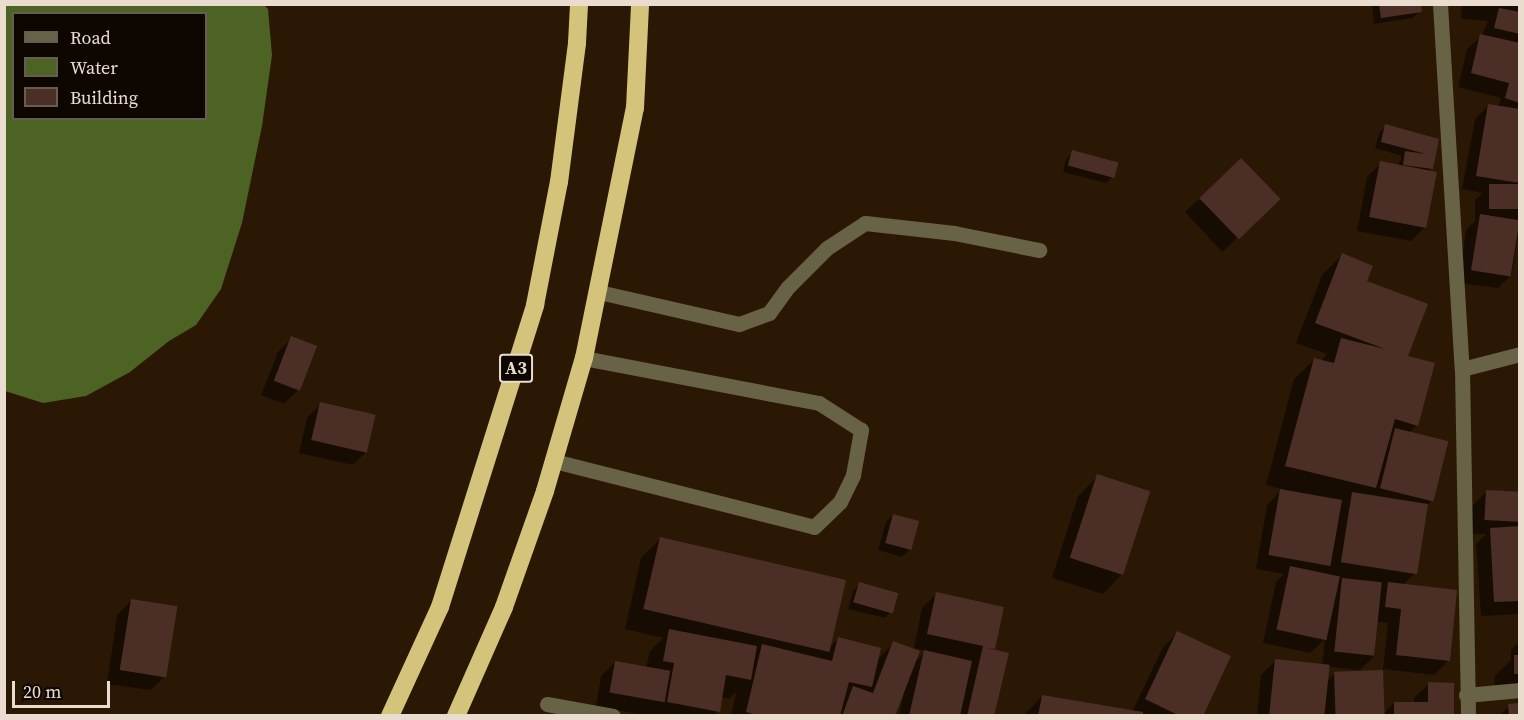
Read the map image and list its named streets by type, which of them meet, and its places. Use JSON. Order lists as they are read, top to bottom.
{
  "streets": {
    "highway": ["A3"]
  },
  "legend": ["Road", "Water", "Building"],
  "scale_bar": "20 m"
}
